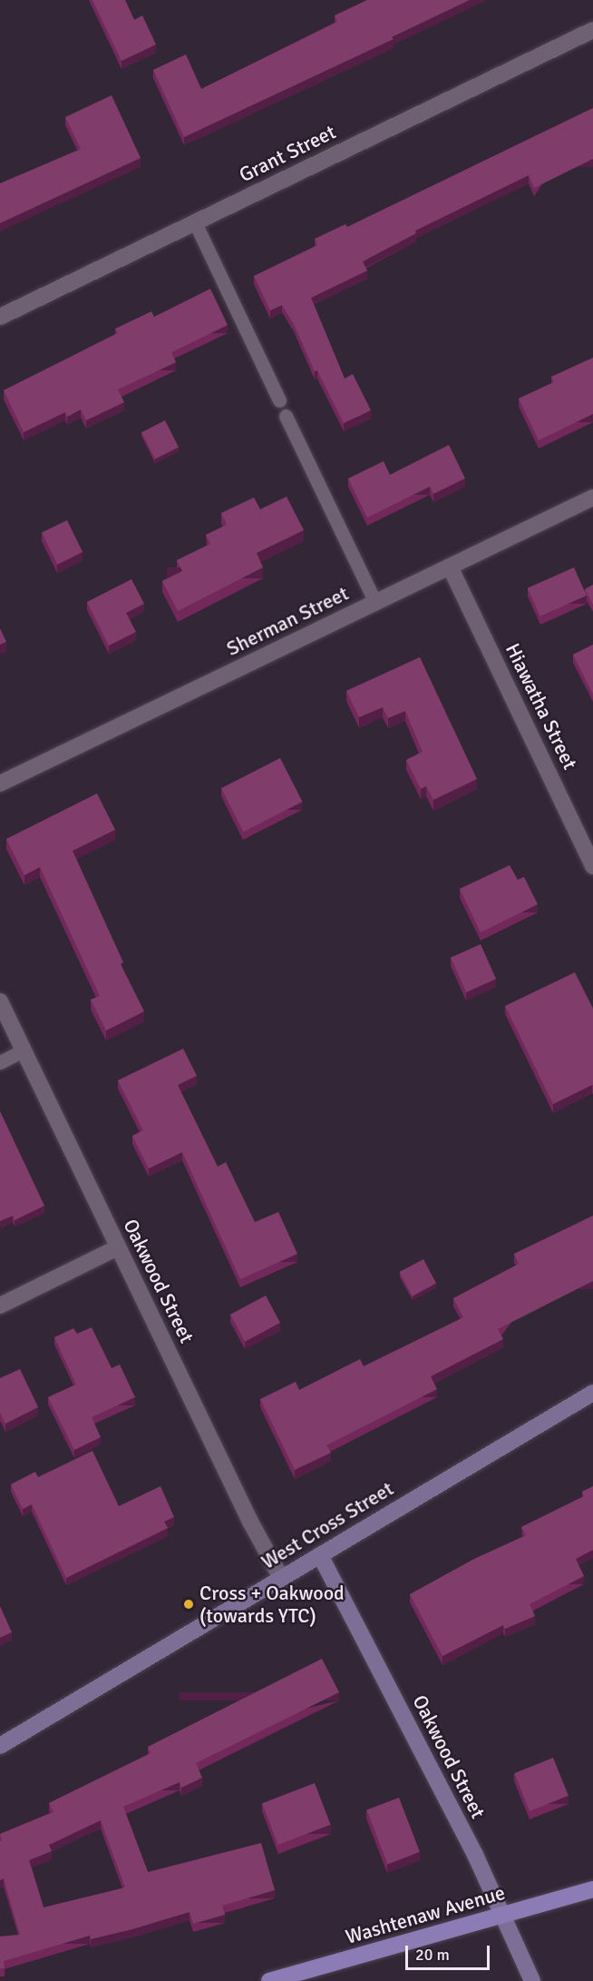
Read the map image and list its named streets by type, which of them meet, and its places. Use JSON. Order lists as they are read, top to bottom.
{
  "streets": {
    "main road": ["Oakwood Street", "West Cross Street", "Washtenaw Avenue"],
    "street": ["Grant Street", "Sherman Street", "Hiawatha Street"]
  },
  "crossings": [
    ["Sherman Street", "Hiawatha Street"],
    ["Oakwood Street", "West Cross Street"],
    ["Oakwood Street", "Washtenaw Avenue"]
  ],
  "places": ["Cross + Oakwood (towards YTC)"],
  "scale_bar": "20 m"
}
